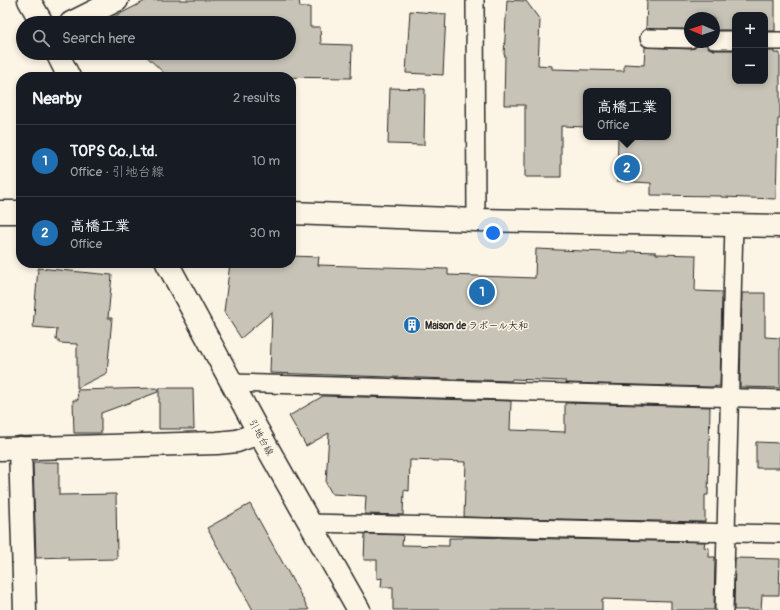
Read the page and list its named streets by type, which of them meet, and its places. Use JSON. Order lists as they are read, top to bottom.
{
  "streets": {
    "street": ["引地台線"]
  },
  "places": {
    "building": ["Maison de ラポール大和"]
  },
  "north": "left",
  "page": {
    "map_buttons": ["+", "−"],
    "search": "Search here",
    "heading": ["Nearby", "2 results"],
    "popup": ["高橋工業", "Office"],
    "list": [
      {
        "mark": "1",
        "name": "TOPS Co.,Ltd.",
        "note": "Office · 引地台線",
        "value": "10 m"
      },
      {
        "mark": "2",
        "name": "高橋工業",
        "note": "Office",
        "value": "30 m"
      }
    ],
    "pins": ["2", "1"]
  }
}
